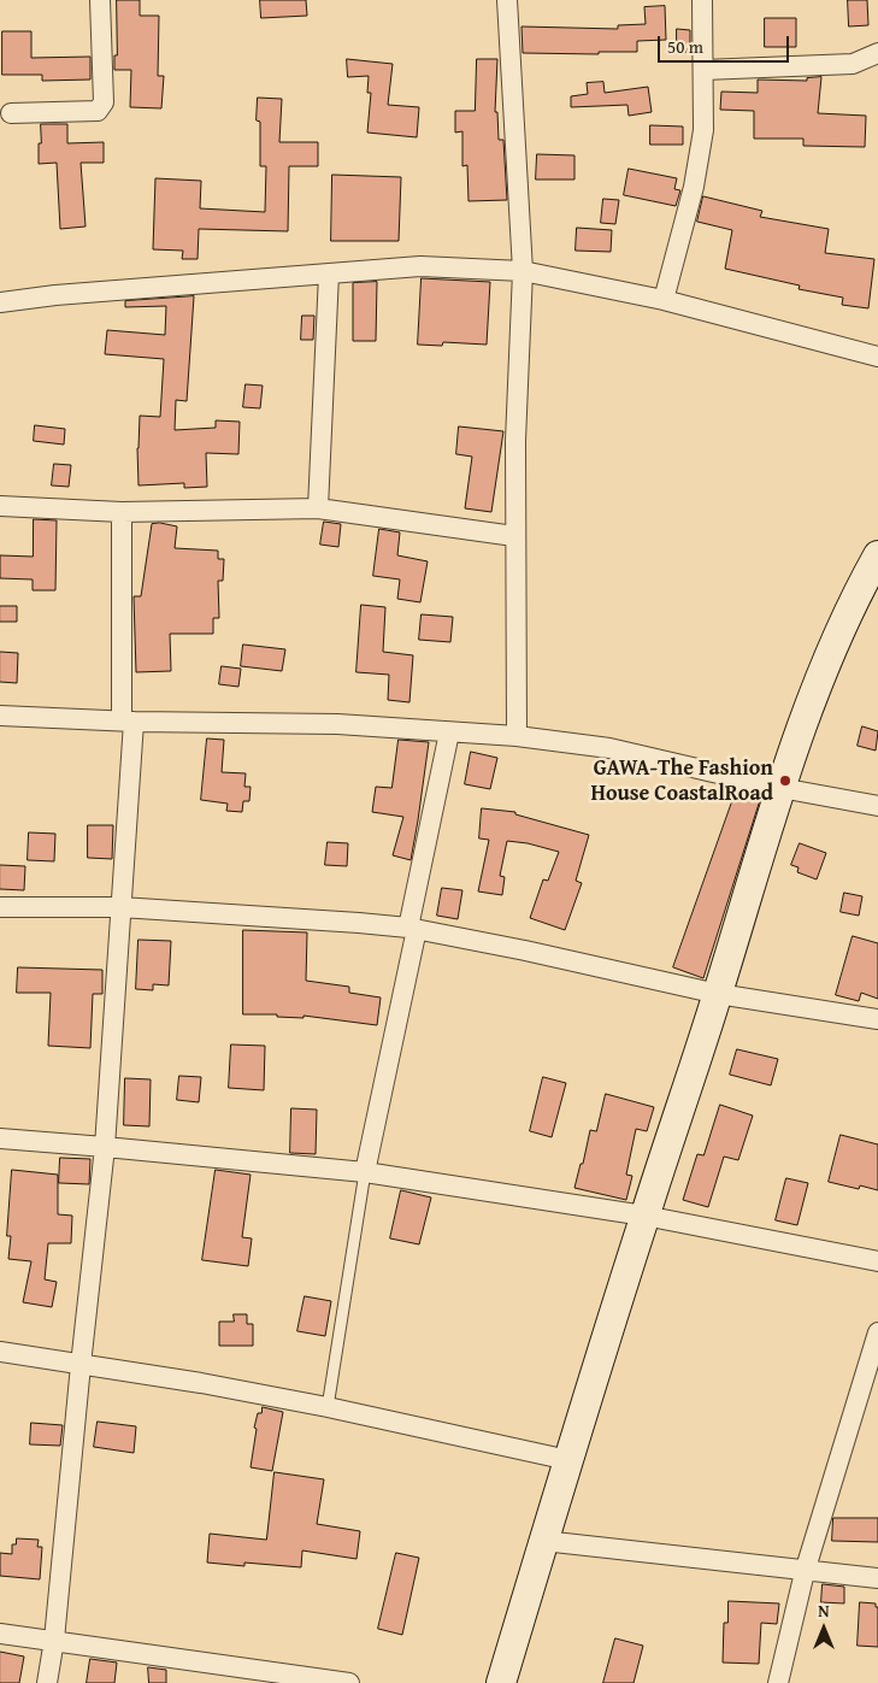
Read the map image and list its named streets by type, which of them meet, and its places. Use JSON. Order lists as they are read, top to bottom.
{
  "places": ["GAWA-The Fashion House CoastalRoad"],
  "scale_bar": "50 m",
  "north": "top"
}
